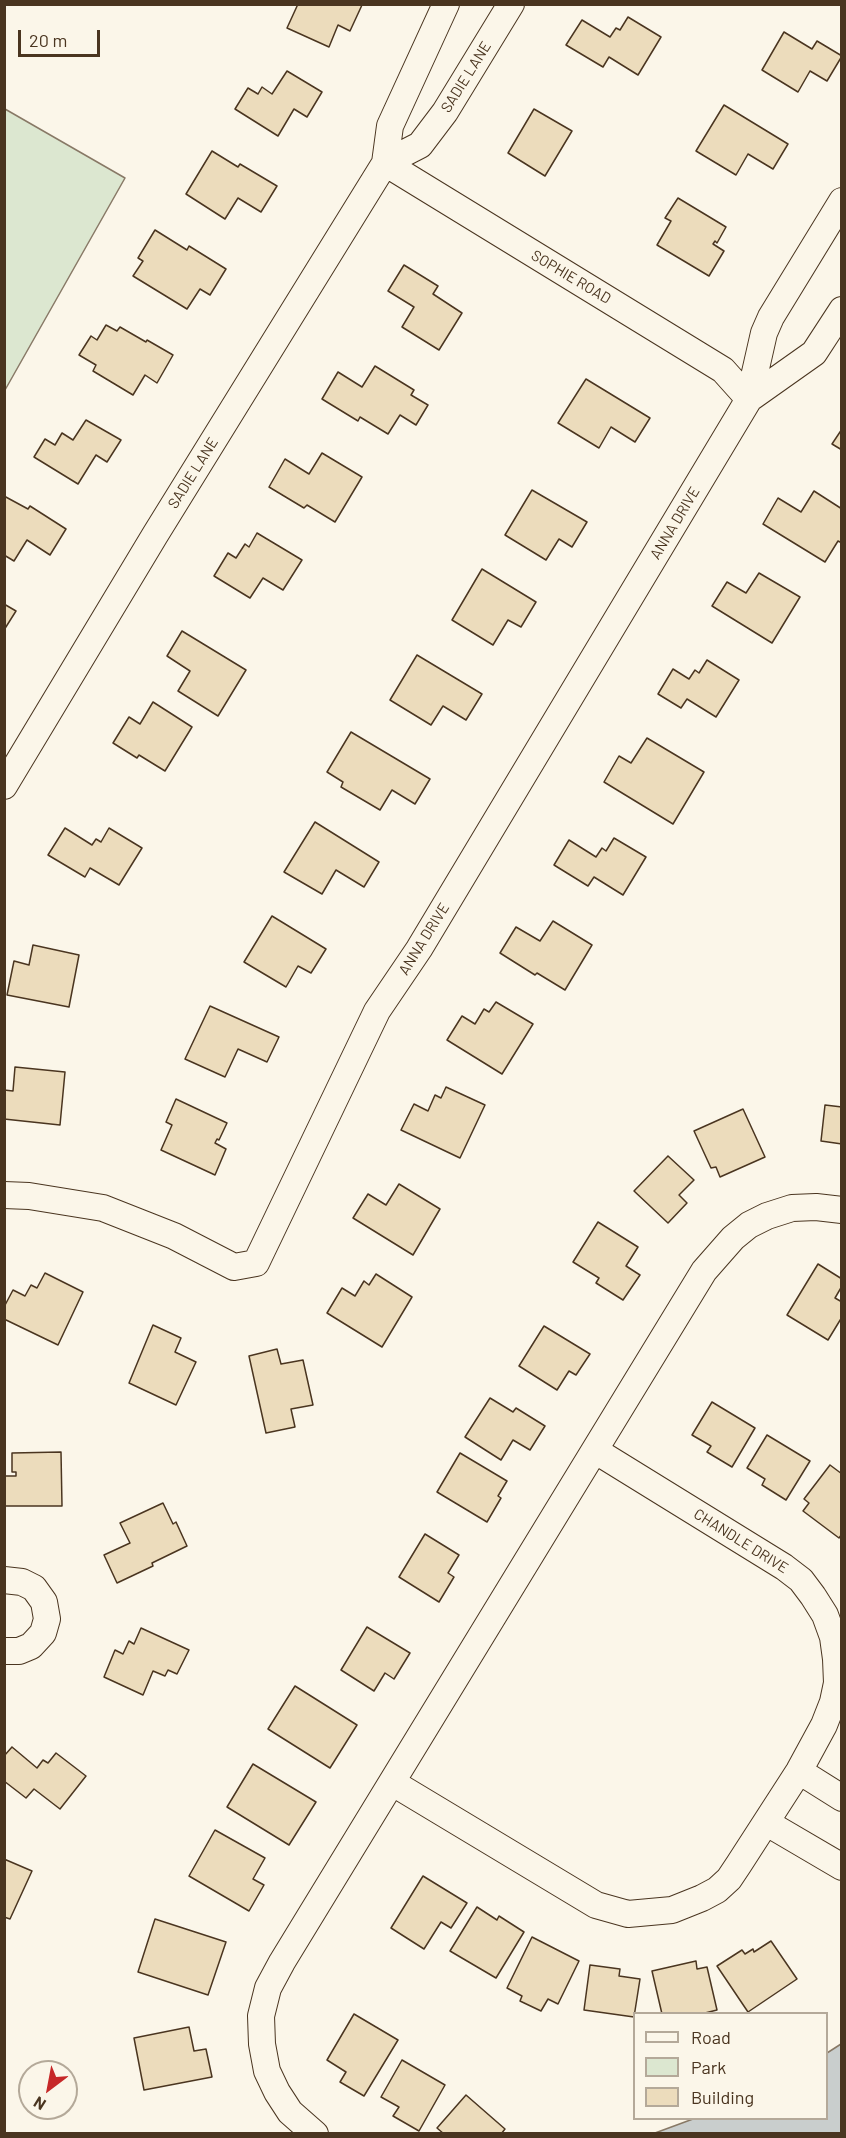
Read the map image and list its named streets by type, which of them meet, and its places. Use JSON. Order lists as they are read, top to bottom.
{
  "streets": {
    "street": [
      "SADIE LANE",
      "SOPHIE ROAD",
      "ANNA DRIVE",
      "CHANDLE DRIVE"
    ]
  },
  "crossings": [
    ["SADIE LANE", "SOPHIE ROAD"],
    ["SOPHIE ROAD", "ANNA DRIVE"]
  ],
  "legend": ["Road", "Park", "Building"],
  "scale_bar": "20 m",
  "north": "bottom left"
}
